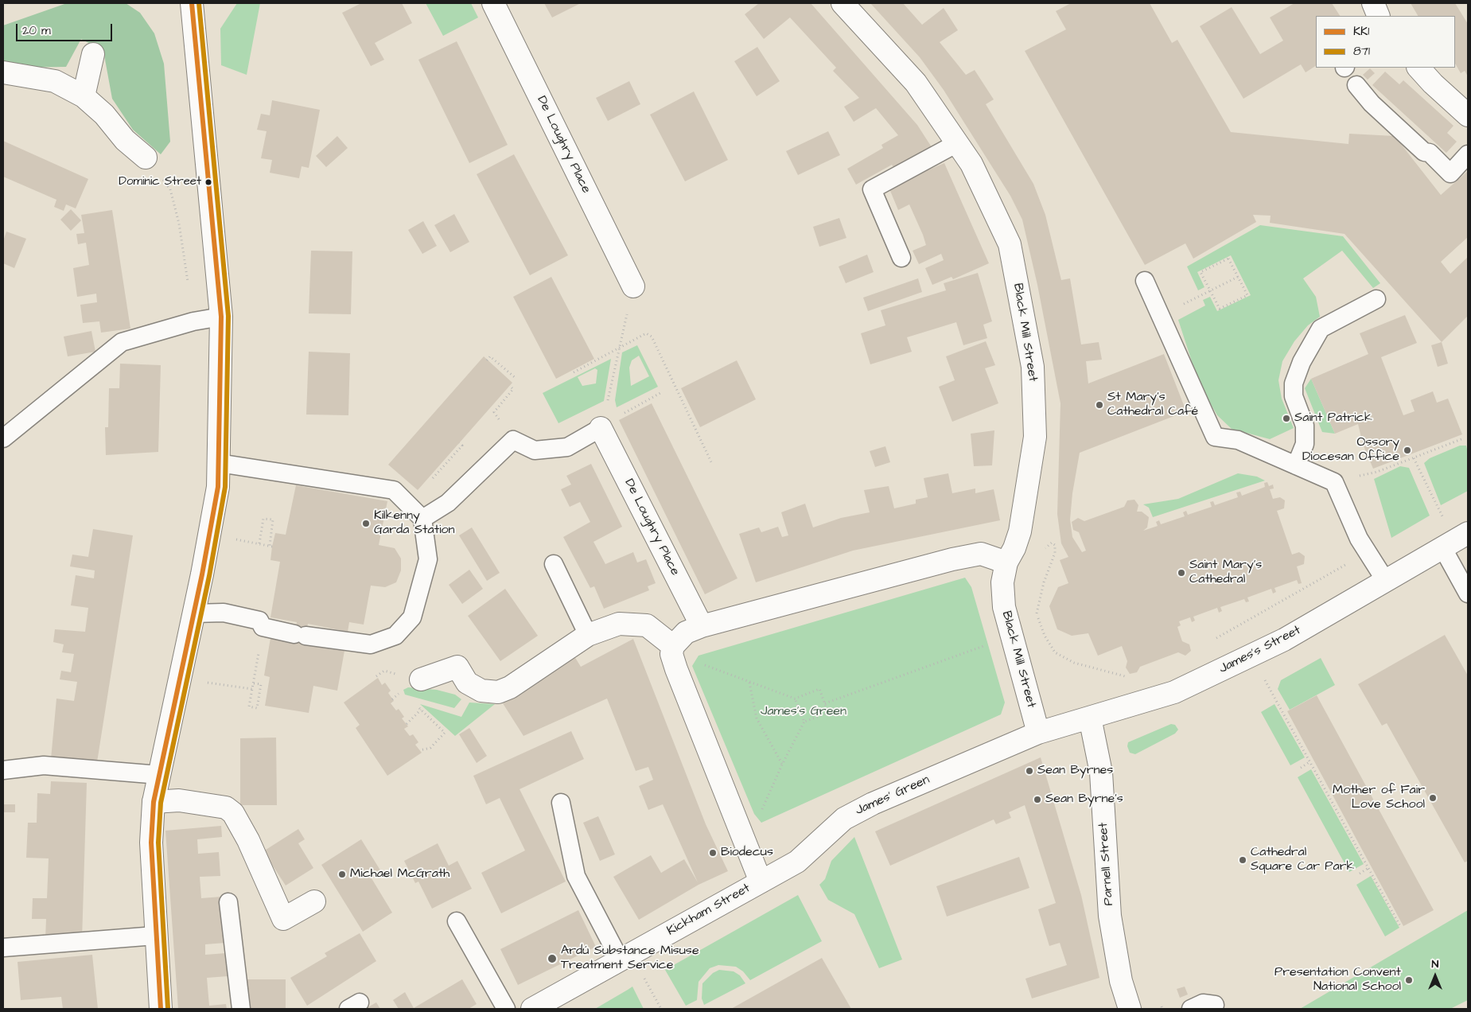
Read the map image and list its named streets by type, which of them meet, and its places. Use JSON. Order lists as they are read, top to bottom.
{
  "streets": {
    "street": [
      "De Loughry Place",
      "Black Mill Street",
      "James's Street",
      "James' Green",
      "Parnell Street",
      "Kickham Street"
    ]
  },
  "crossings": [
    ["Black Mill Street", "James's Street"],
    ["Black Mill Street", "James' Green"],
    ["James's Street", "James' Green"],
    ["James's Street", "Parnell Street"],
    ["James' Green", "Kickham Street"]
  ],
  "parks": ["James's Green"],
  "places": [
    "Dominic Street",
    "St Mary's Cathedral Café",
    "Saint Patrick",
    "Ossory Diocesan Office",
    "Kilkenny Garda Station",
    "Saint Mary's Cathedral",
    "Sean Byrnes",
    "Mother of Fair Love School",
    "Sean Byrne’s",
    "Biodecus",
    "Cathedral Square Car Park",
    "Michael McGrath",
    "Ardú Substance Misuse Treatment Service",
    "Presentation Convent National School"
  ],
  "lines": ["transit line KK1", "transit line 871"],
  "legend": ["KK1", "871"],
  "scale_bar": "20 m",
  "north": "top"
}
